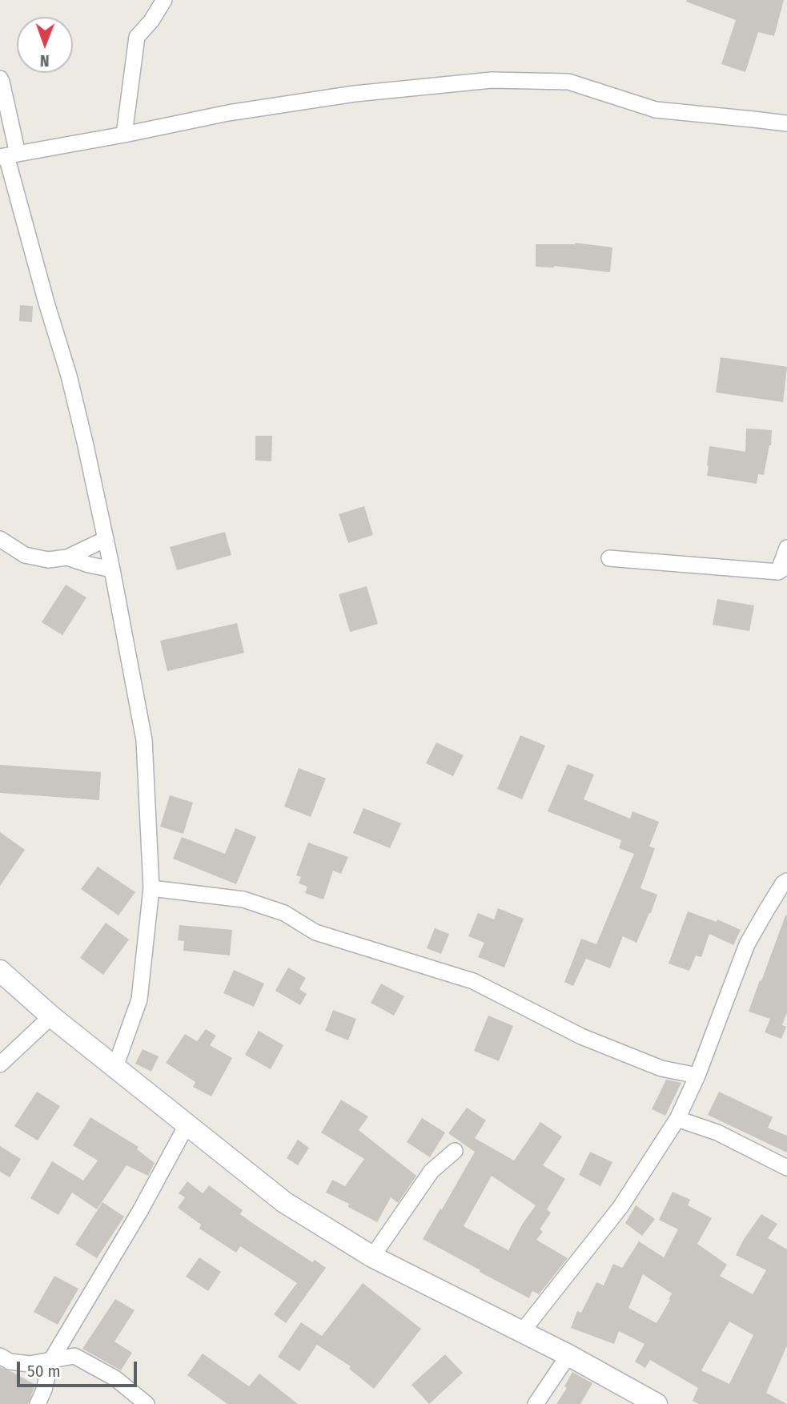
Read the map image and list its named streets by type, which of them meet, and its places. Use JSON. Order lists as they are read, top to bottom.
{
  "scale_bar": "50 m",
  "north": "bottom"
}
